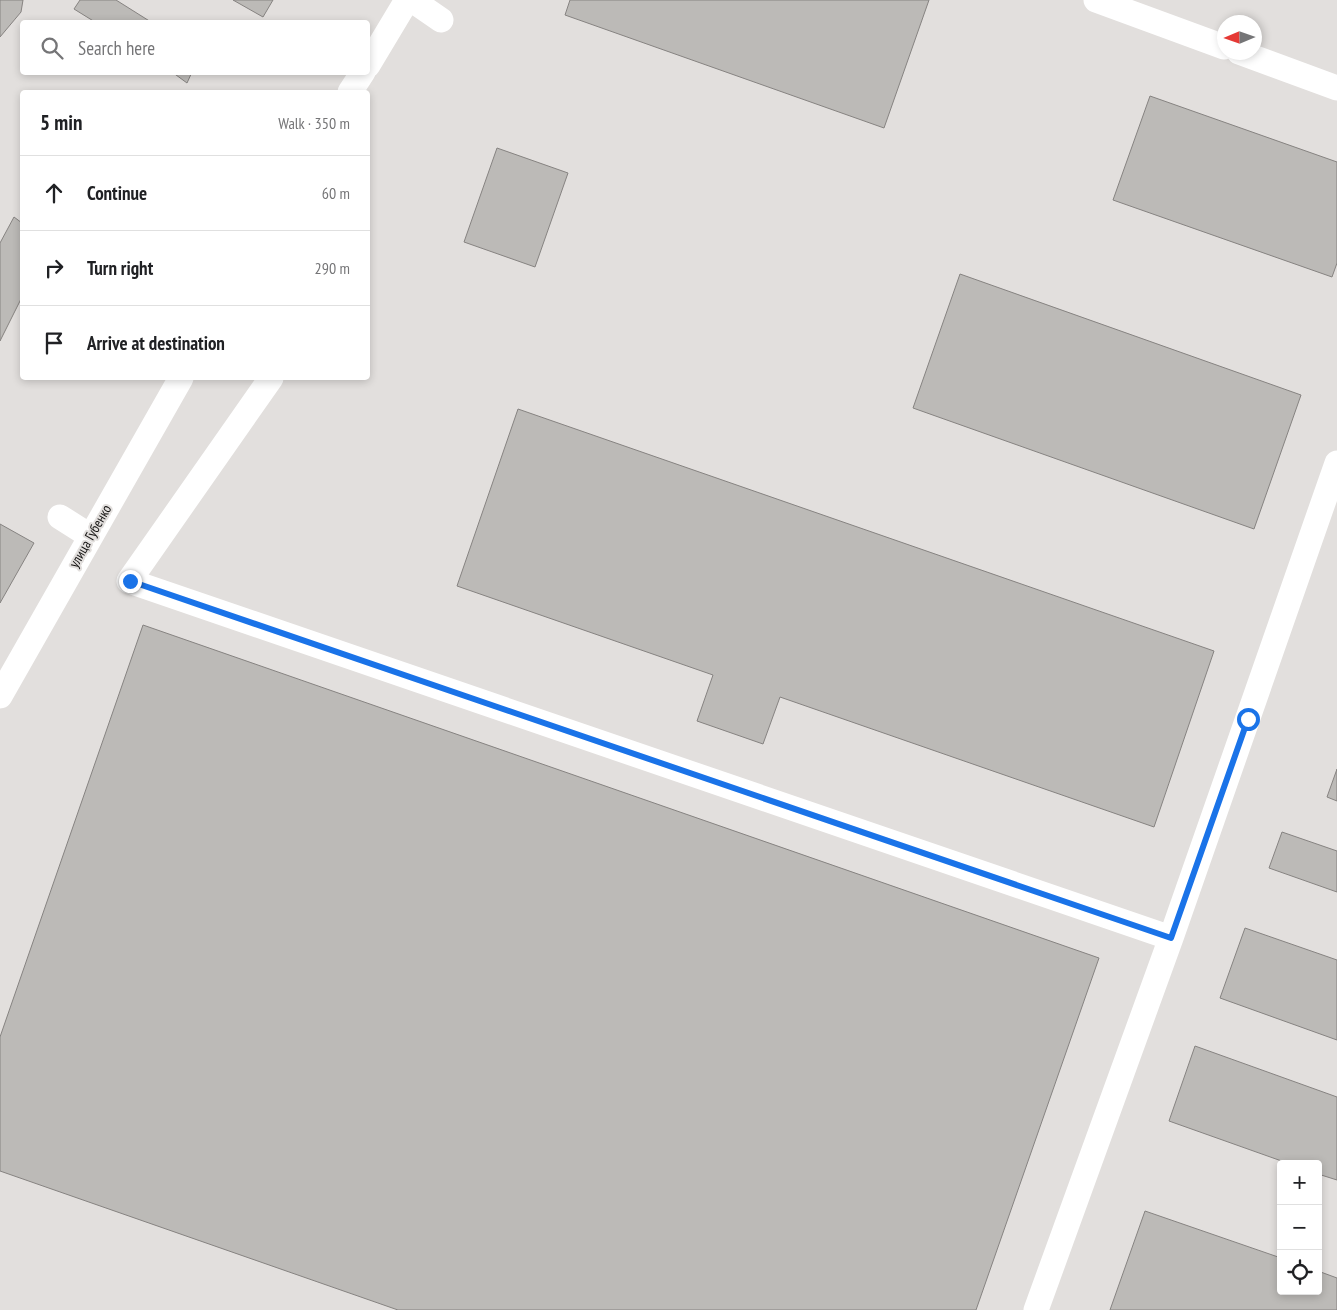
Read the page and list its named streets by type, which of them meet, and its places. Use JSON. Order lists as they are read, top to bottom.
{
  "streets": {
    "street": ["улица Губенко"]
  },
  "north": "left",
  "page": {
    "search": "Search here",
    "heading": ["5 min", "Walk · 350 m"],
    "list": [
      ["Continue", "60 m"],
      ["Turn right", "290 m"],
      "Arrive at destination"
    ],
    "map_buttons": ["+", "−"]
  }
}
